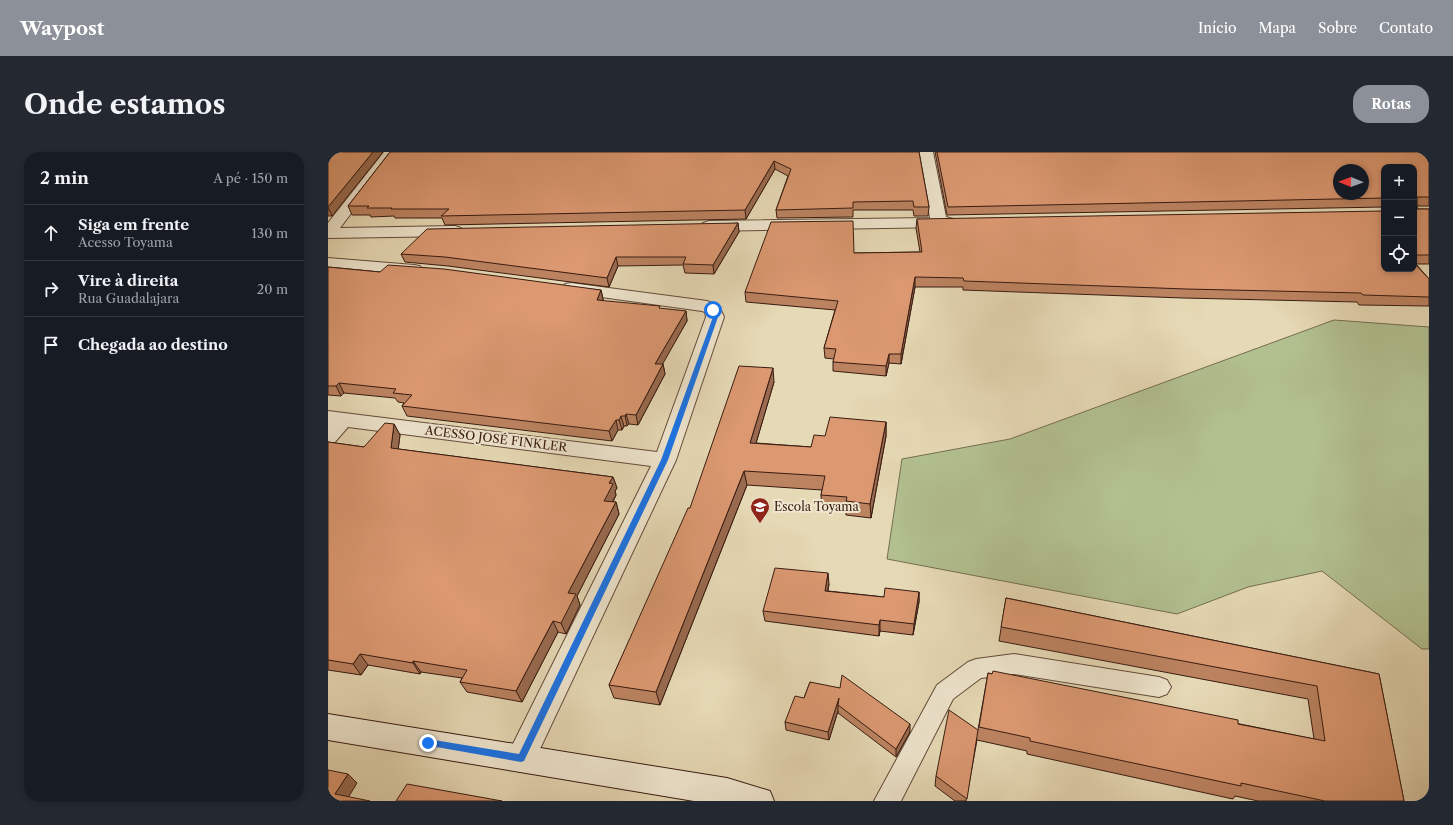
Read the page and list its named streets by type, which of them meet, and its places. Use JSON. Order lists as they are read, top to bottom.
{
  "streets": {
    "street": ["ACESSO JOSÉ FINKLER"]
  },
  "places": {
    "school or university": ["Escola Toyama"]
  },
  "north": "left",
  "page": {
    "header": "Waypost",
    "nav": [
      "Início",
      "Mapa",
      "Sobre",
      "Contato"
    ],
    "buttons": "Rotas",
    "title": "Onde estamos",
    "heading": ["2 min", "A pé · 150 m"],
    "map_buttons": ["+", "−"],
    "list": [
      ["Siga em frente", "Acesso Toyama", "130 m"],
      ["Vire à direita", "Rua Guadalajara", "20 m"],
      "Chegada ao destino"
    ]
  }
}
